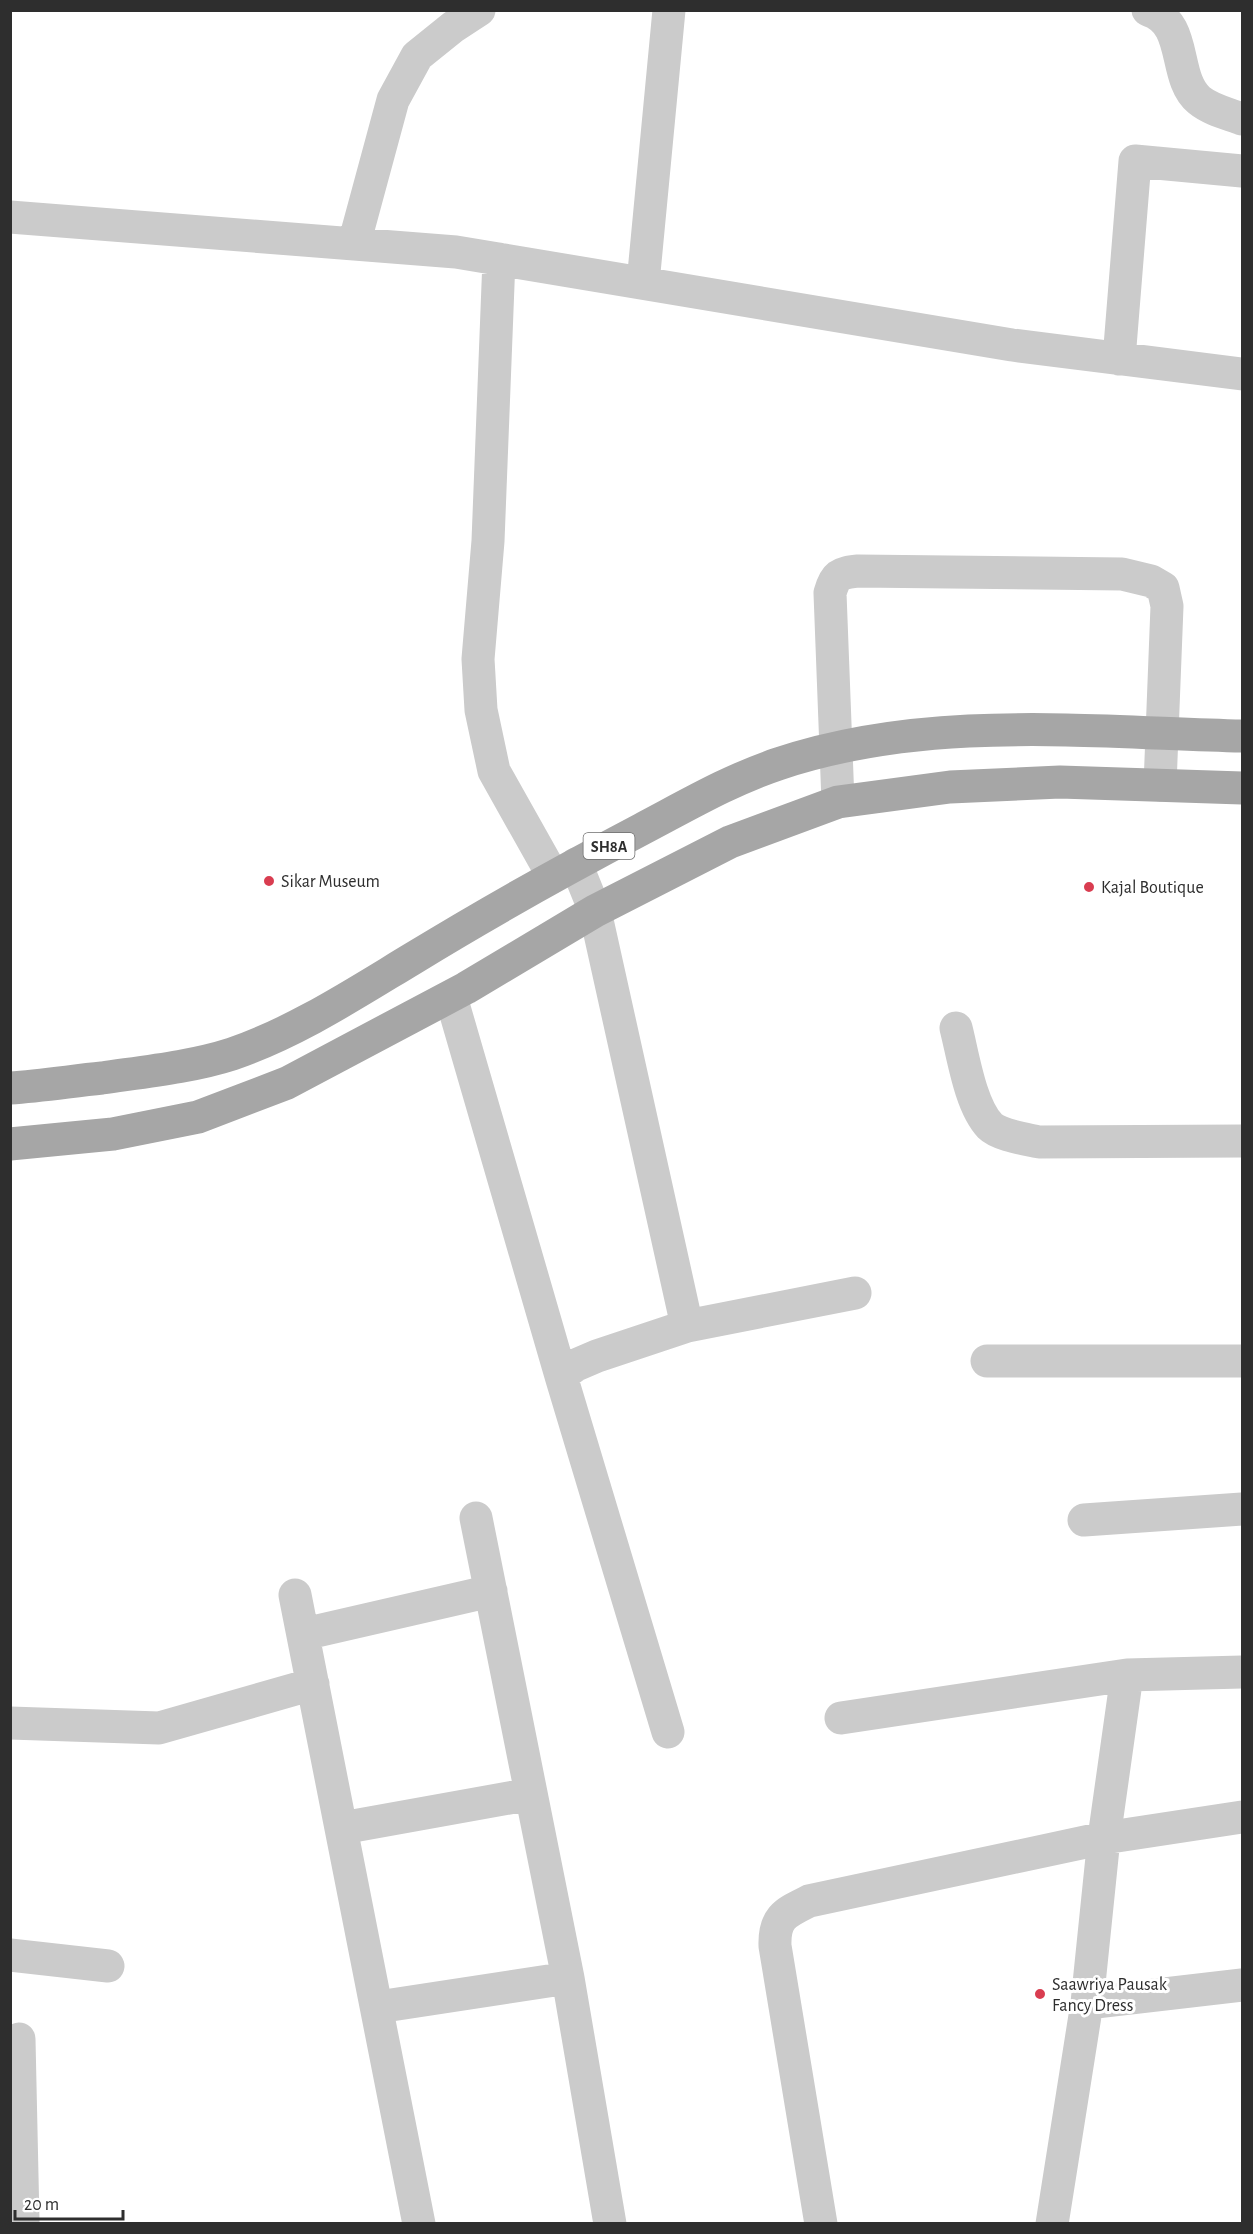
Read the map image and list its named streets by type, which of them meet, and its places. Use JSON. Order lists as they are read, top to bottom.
{
  "streets": {
    "main road": ["SH8A"]
  },
  "places": ["Sikar Museum", "Kajal Boutique", "Saawriya Pausak Fancy Dress"],
  "scale_bar": "20 m"
}
